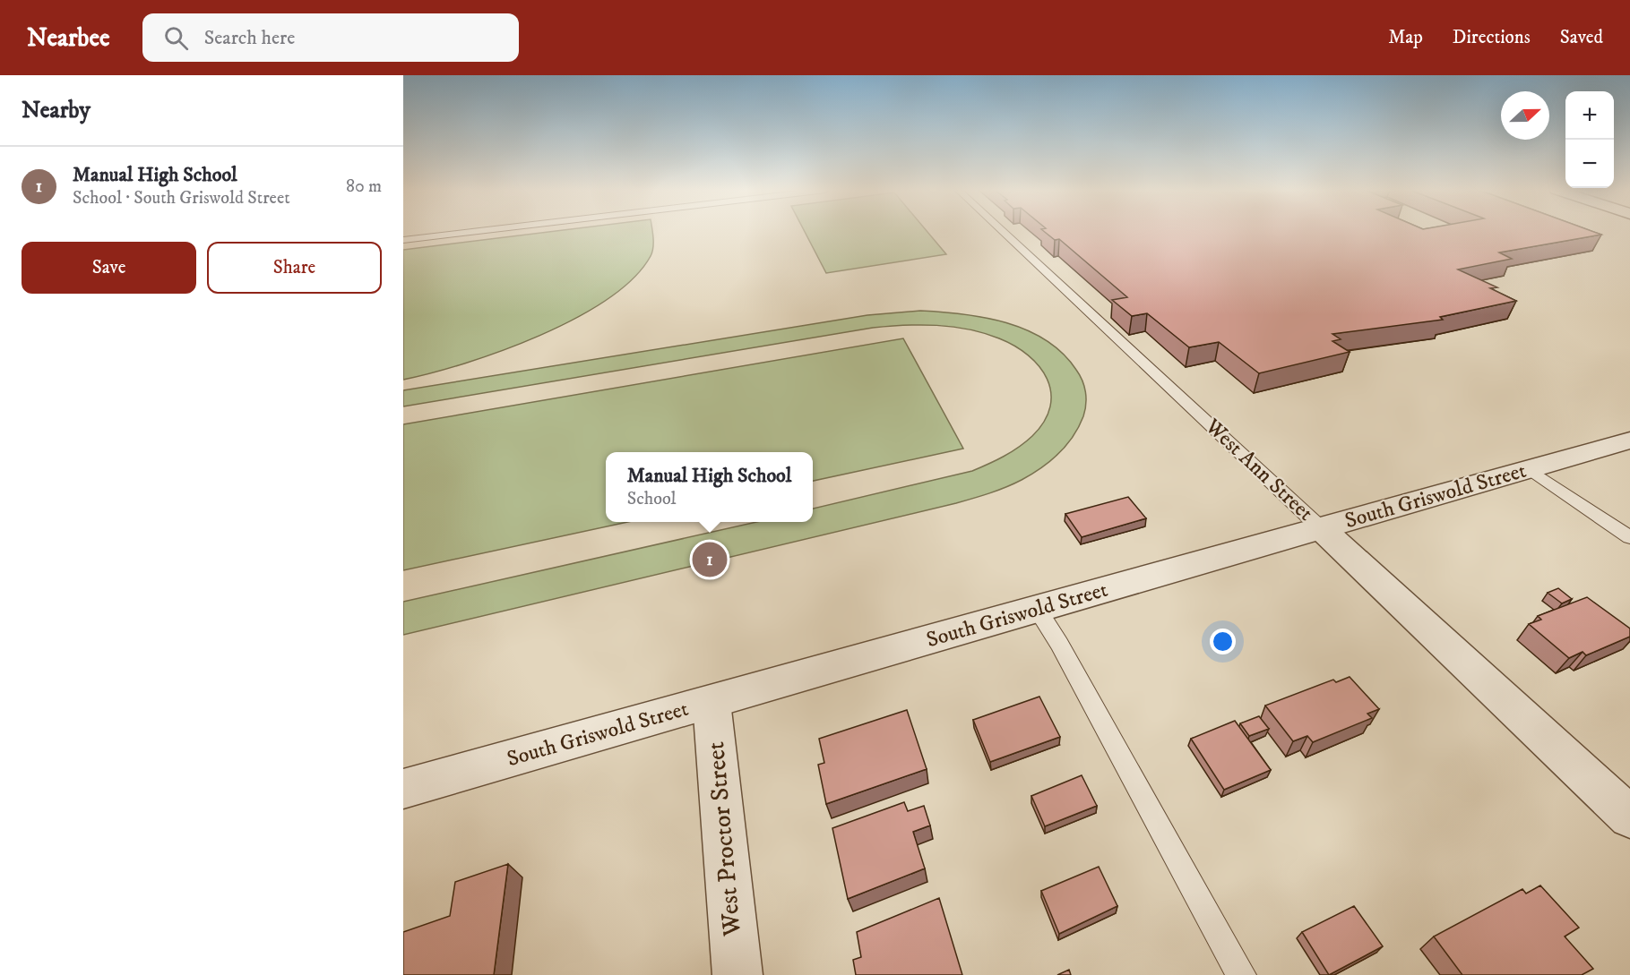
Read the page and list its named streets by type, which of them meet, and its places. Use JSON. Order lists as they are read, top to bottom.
{
  "streets": {
    "street": ["West Ann Street", "South Griswold Street", "West Proctor Street"]
  },
  "crossings": [
    ["West Ann Street", "South Griswold Street"],
    ["South Griswold Street", "West Proctor Street"]
  ],
  "north": "right",
  "page": {
    "header": "Nearbee",
    "search": "Search here",
    "nav": ["Map", "Directions", "Saved"],
    "heading": "Nearby",
    "map_buttons": ["+", "−"],
    "list": [
      {
        "mark": "1",
        "name": "Manual High School",
        "note": "School · South Griswold Street",
        "value": "80 m"
      }
    ],
    "buttons": ["Save", "Share"],
    "popup": ["Manual High School", "School"],
    "pins": "1"
  }
}
